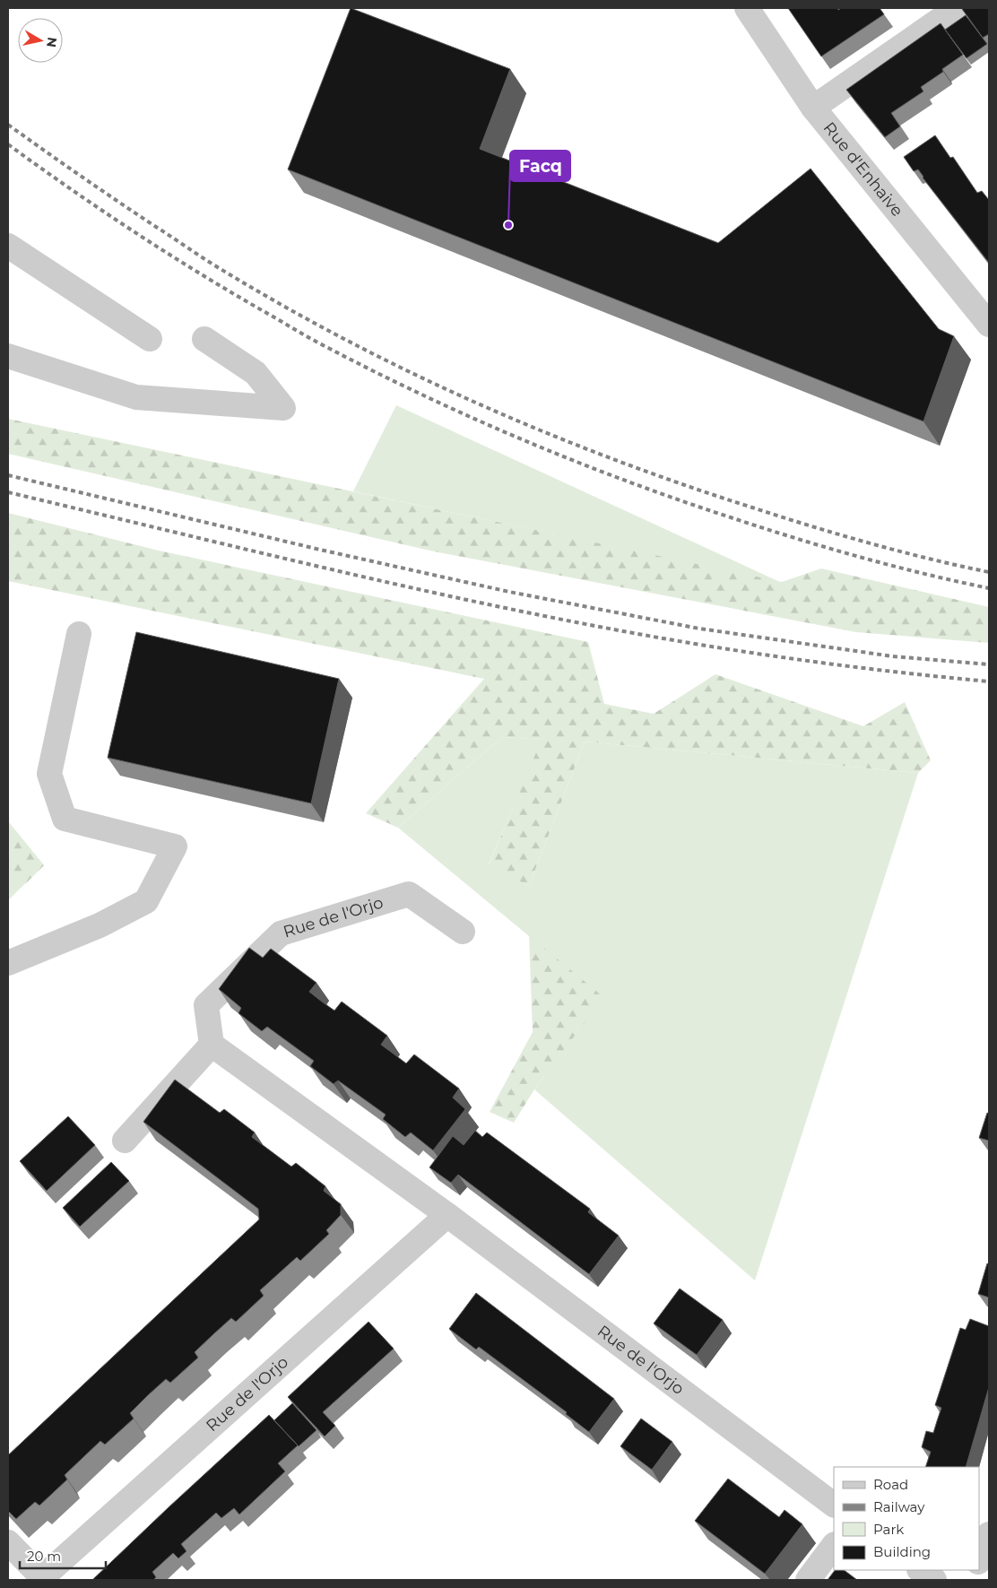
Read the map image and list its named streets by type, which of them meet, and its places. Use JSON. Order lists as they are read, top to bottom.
{
  "streets": {
    "street": ["Rue d'Enhaive", "Rue de l'Orjo"]
  },
  "places": ["Facq"],
  "legend": [
    "Road",
    "Railway",
    "Park",
    "Building"
  ],
  "scale_bar": "20 m",
  "north": "right"
}
